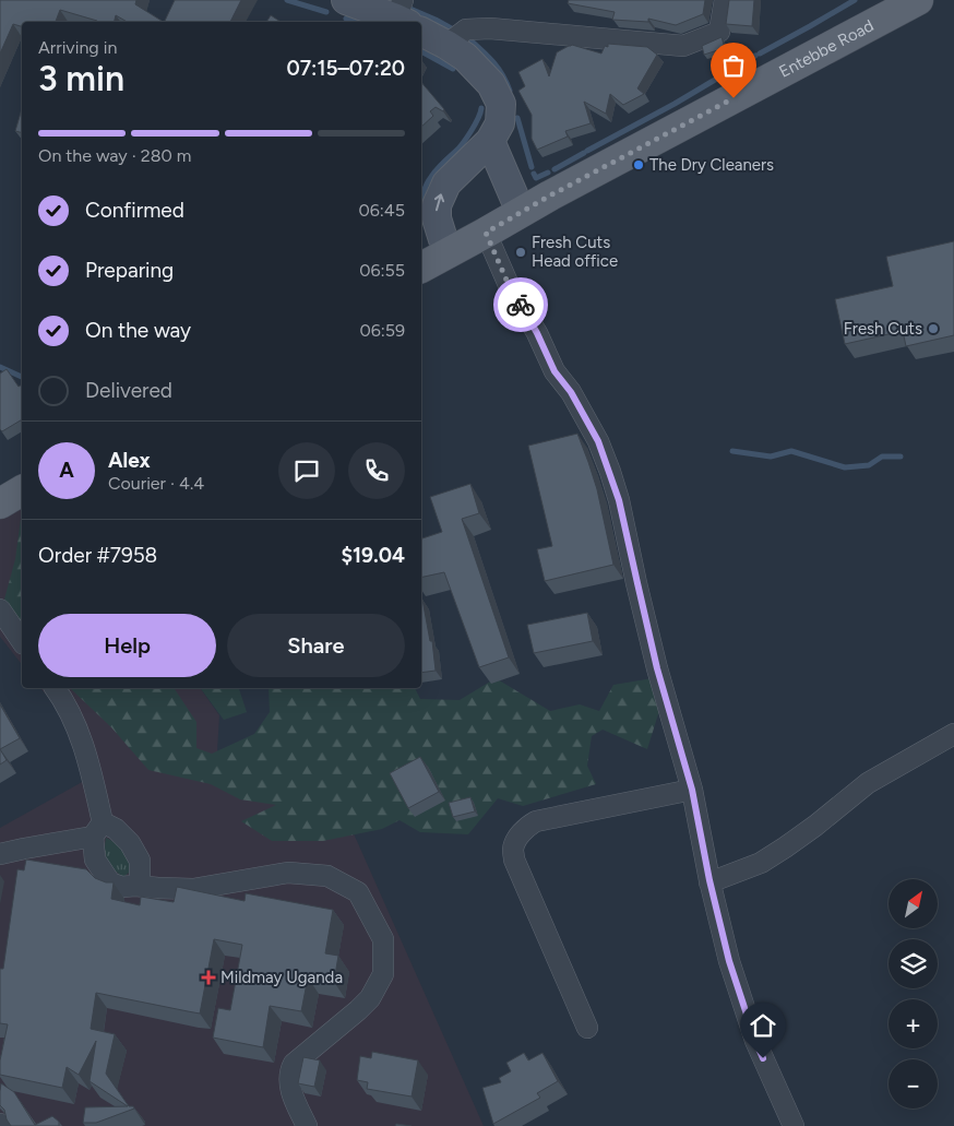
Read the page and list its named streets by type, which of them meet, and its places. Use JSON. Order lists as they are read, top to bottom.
{
  "streets": {
    "main road": ["Entebbe Road"]
  },
  "places": {
    "other": ["The Dry Cleaners", "Fresh Cuts Head office", "Fresh Cuts"],
    "health": ["Mildmay Uganda"]
  },
  "north": "top right",
  "page": {
    "heading": ["3 min", "Arriving in", "07:15–07:20"],
    "panel": [
      "Alex",
      "Courier · 4.4",
      "Order #7958",
      "$19.04"
    ],
    "bar": "On the way · 280 m",
    "list": [
      ["Confirmed", "06:45"],
      ["Preparing", "06:55"],
      ["On the way", "06:59"],
      "Delivered"
    ],
    "round": "A",
    "buttons": ["Help", "Share"],
    "map_buttons": ["+", "−"]
  }
}
